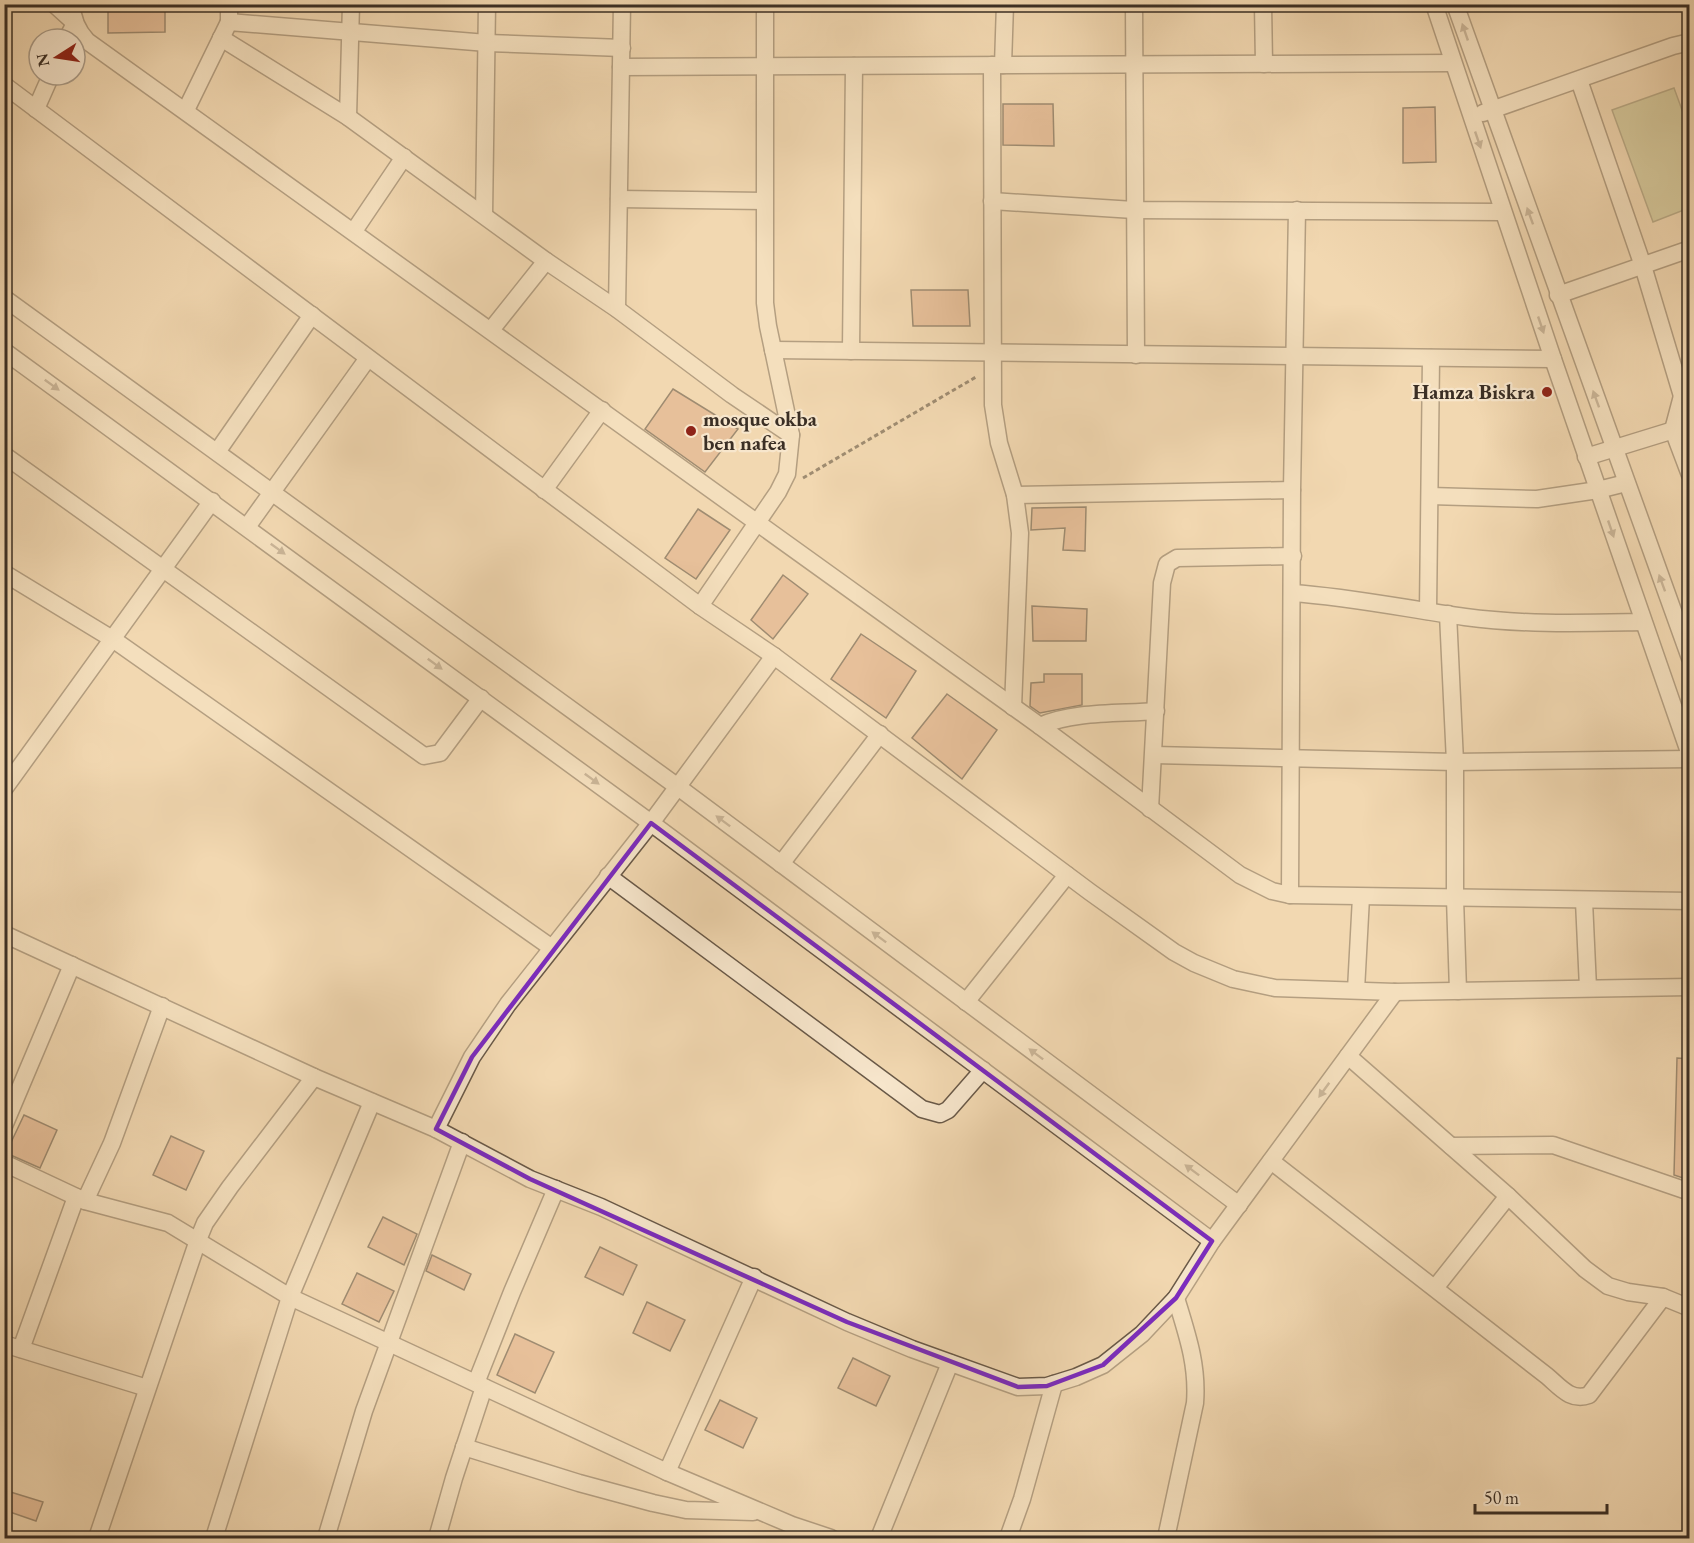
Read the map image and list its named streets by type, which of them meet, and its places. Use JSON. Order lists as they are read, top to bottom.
{
  "places": ["Hamza Biskra", "mosque okba ben nafea"],
  "scale_bar": "50 m",
  "north": "left"
}
